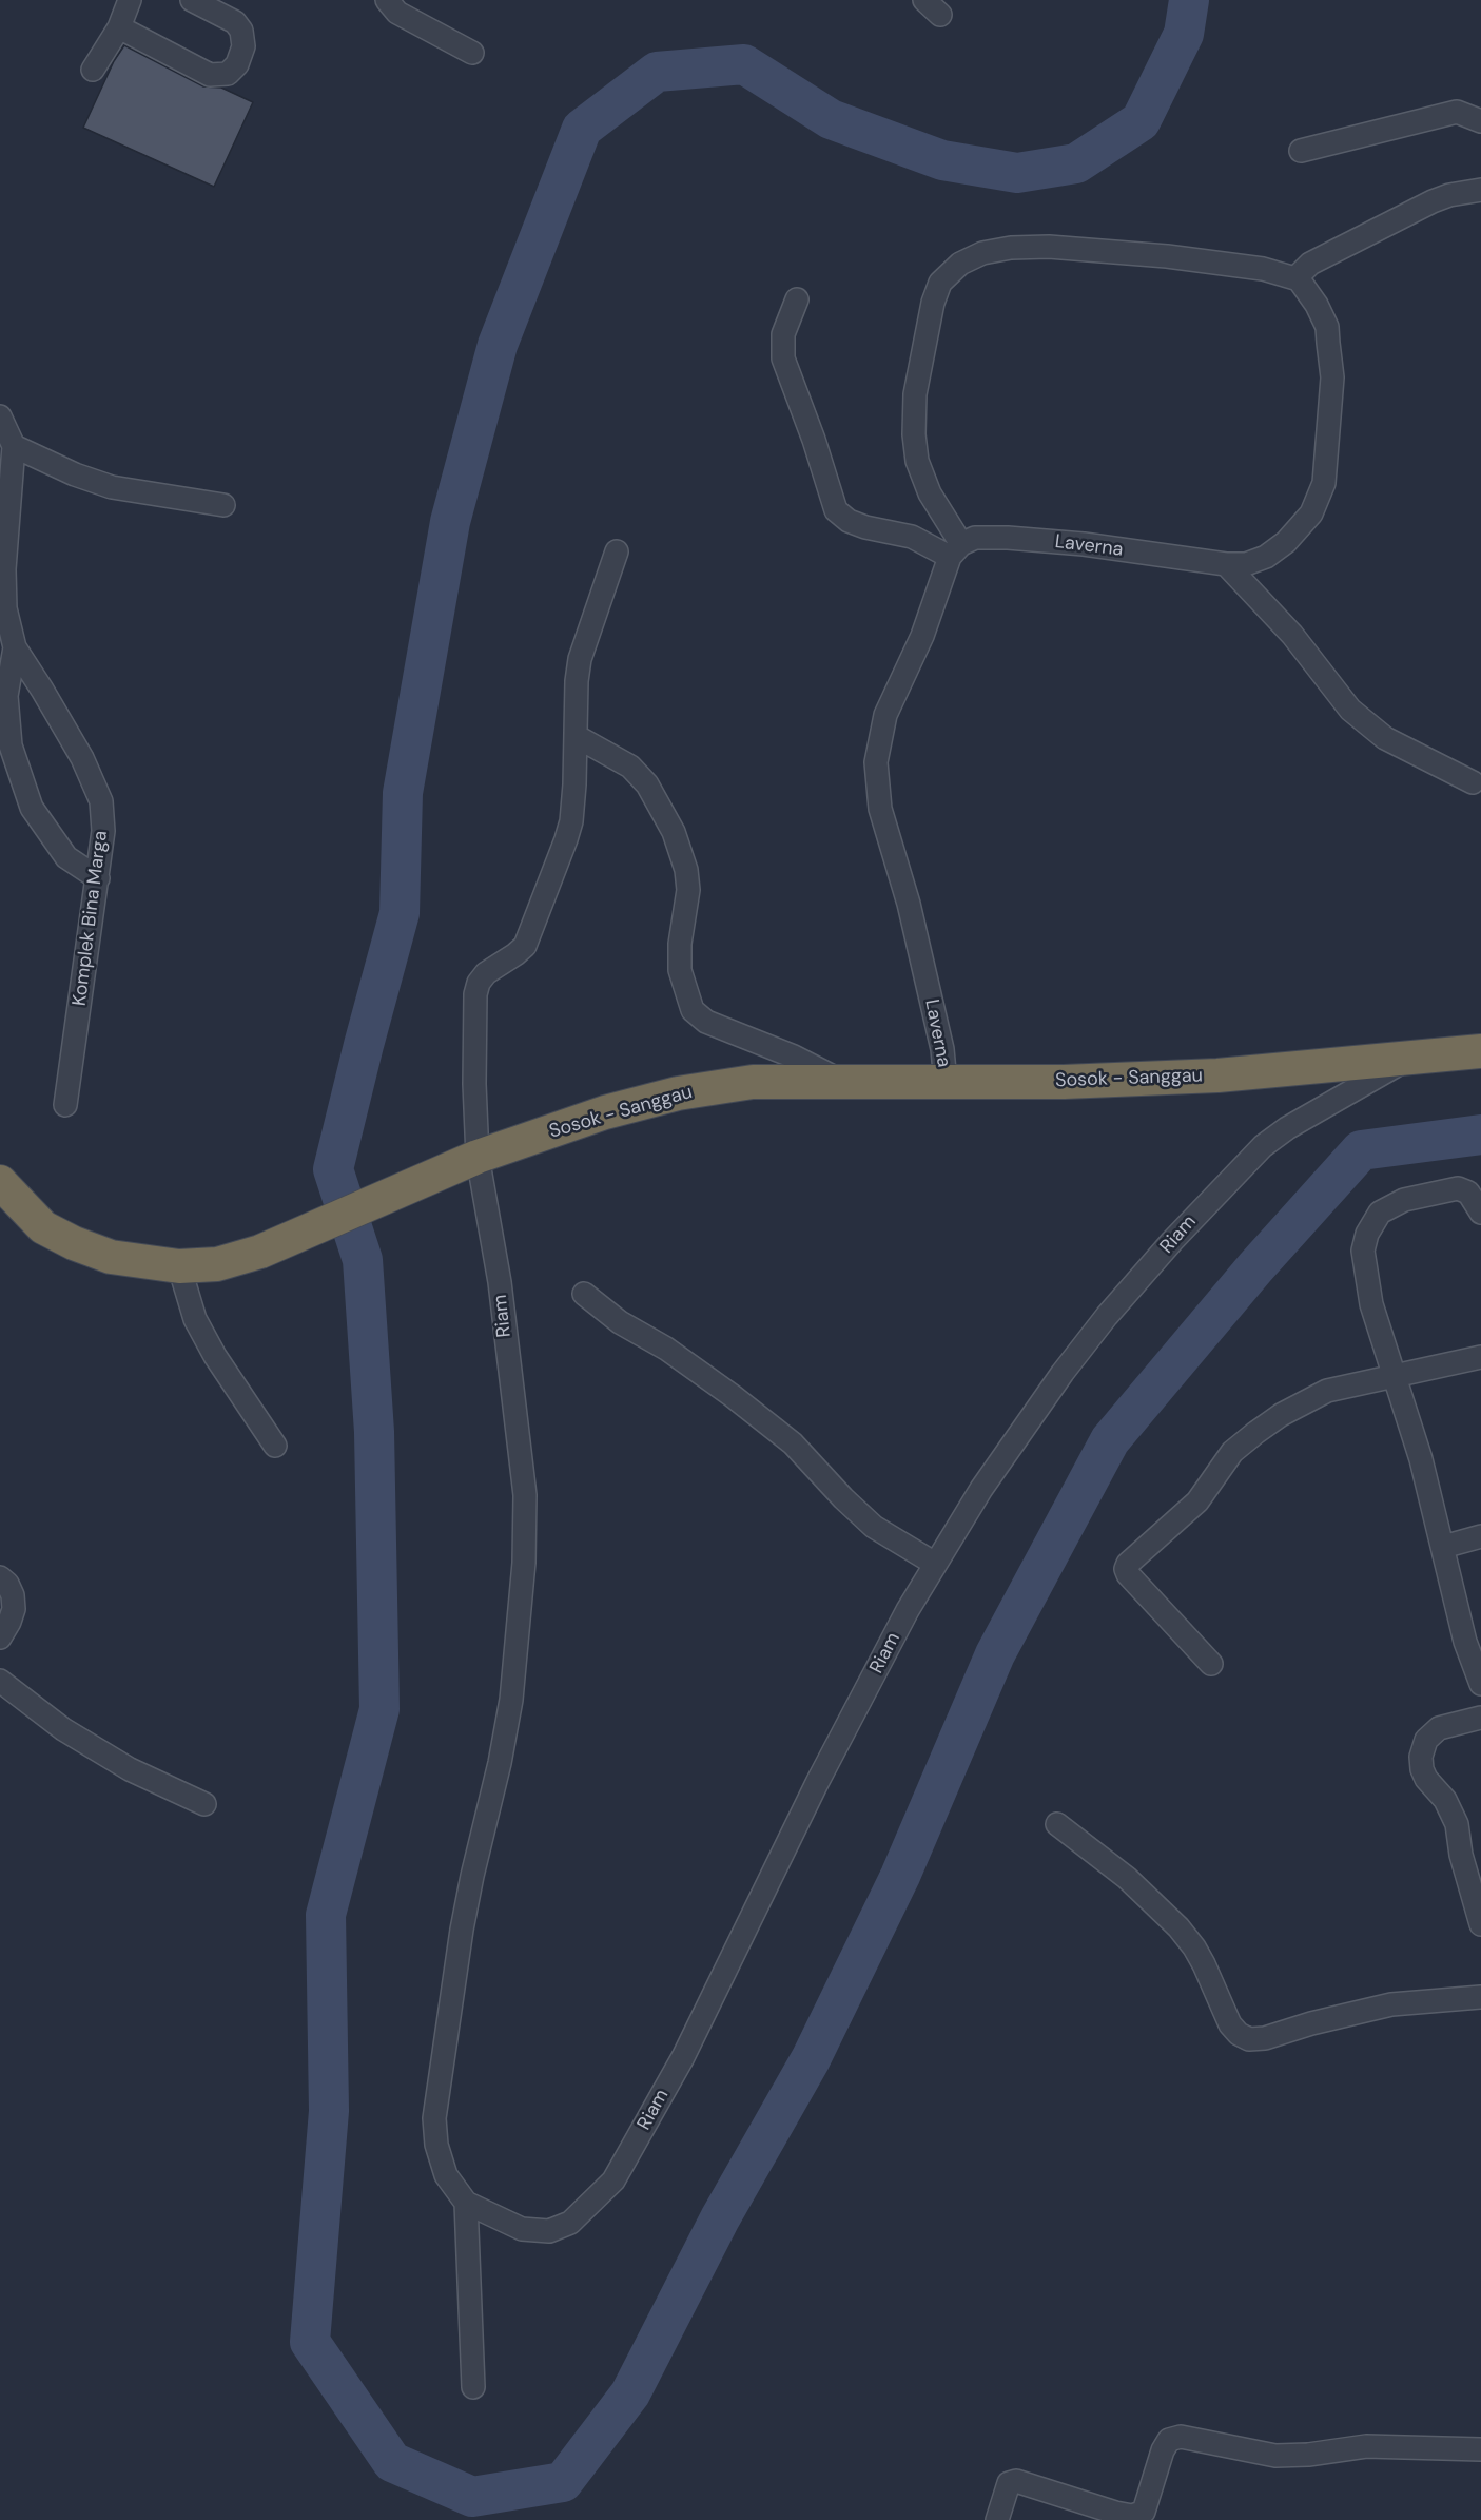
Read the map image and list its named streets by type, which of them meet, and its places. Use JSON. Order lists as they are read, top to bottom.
{
  "streets": {
    "highway": ["Sosok - Sanggau"],
    "street": ["Laverna", "Komplek Bina Marga", "Riam"]
  },
  "crossings": [
    ["Laverna", "Sosok - Sanggau"],
    ["Sosok - Sanggau", "Riam"]
  ]
}
